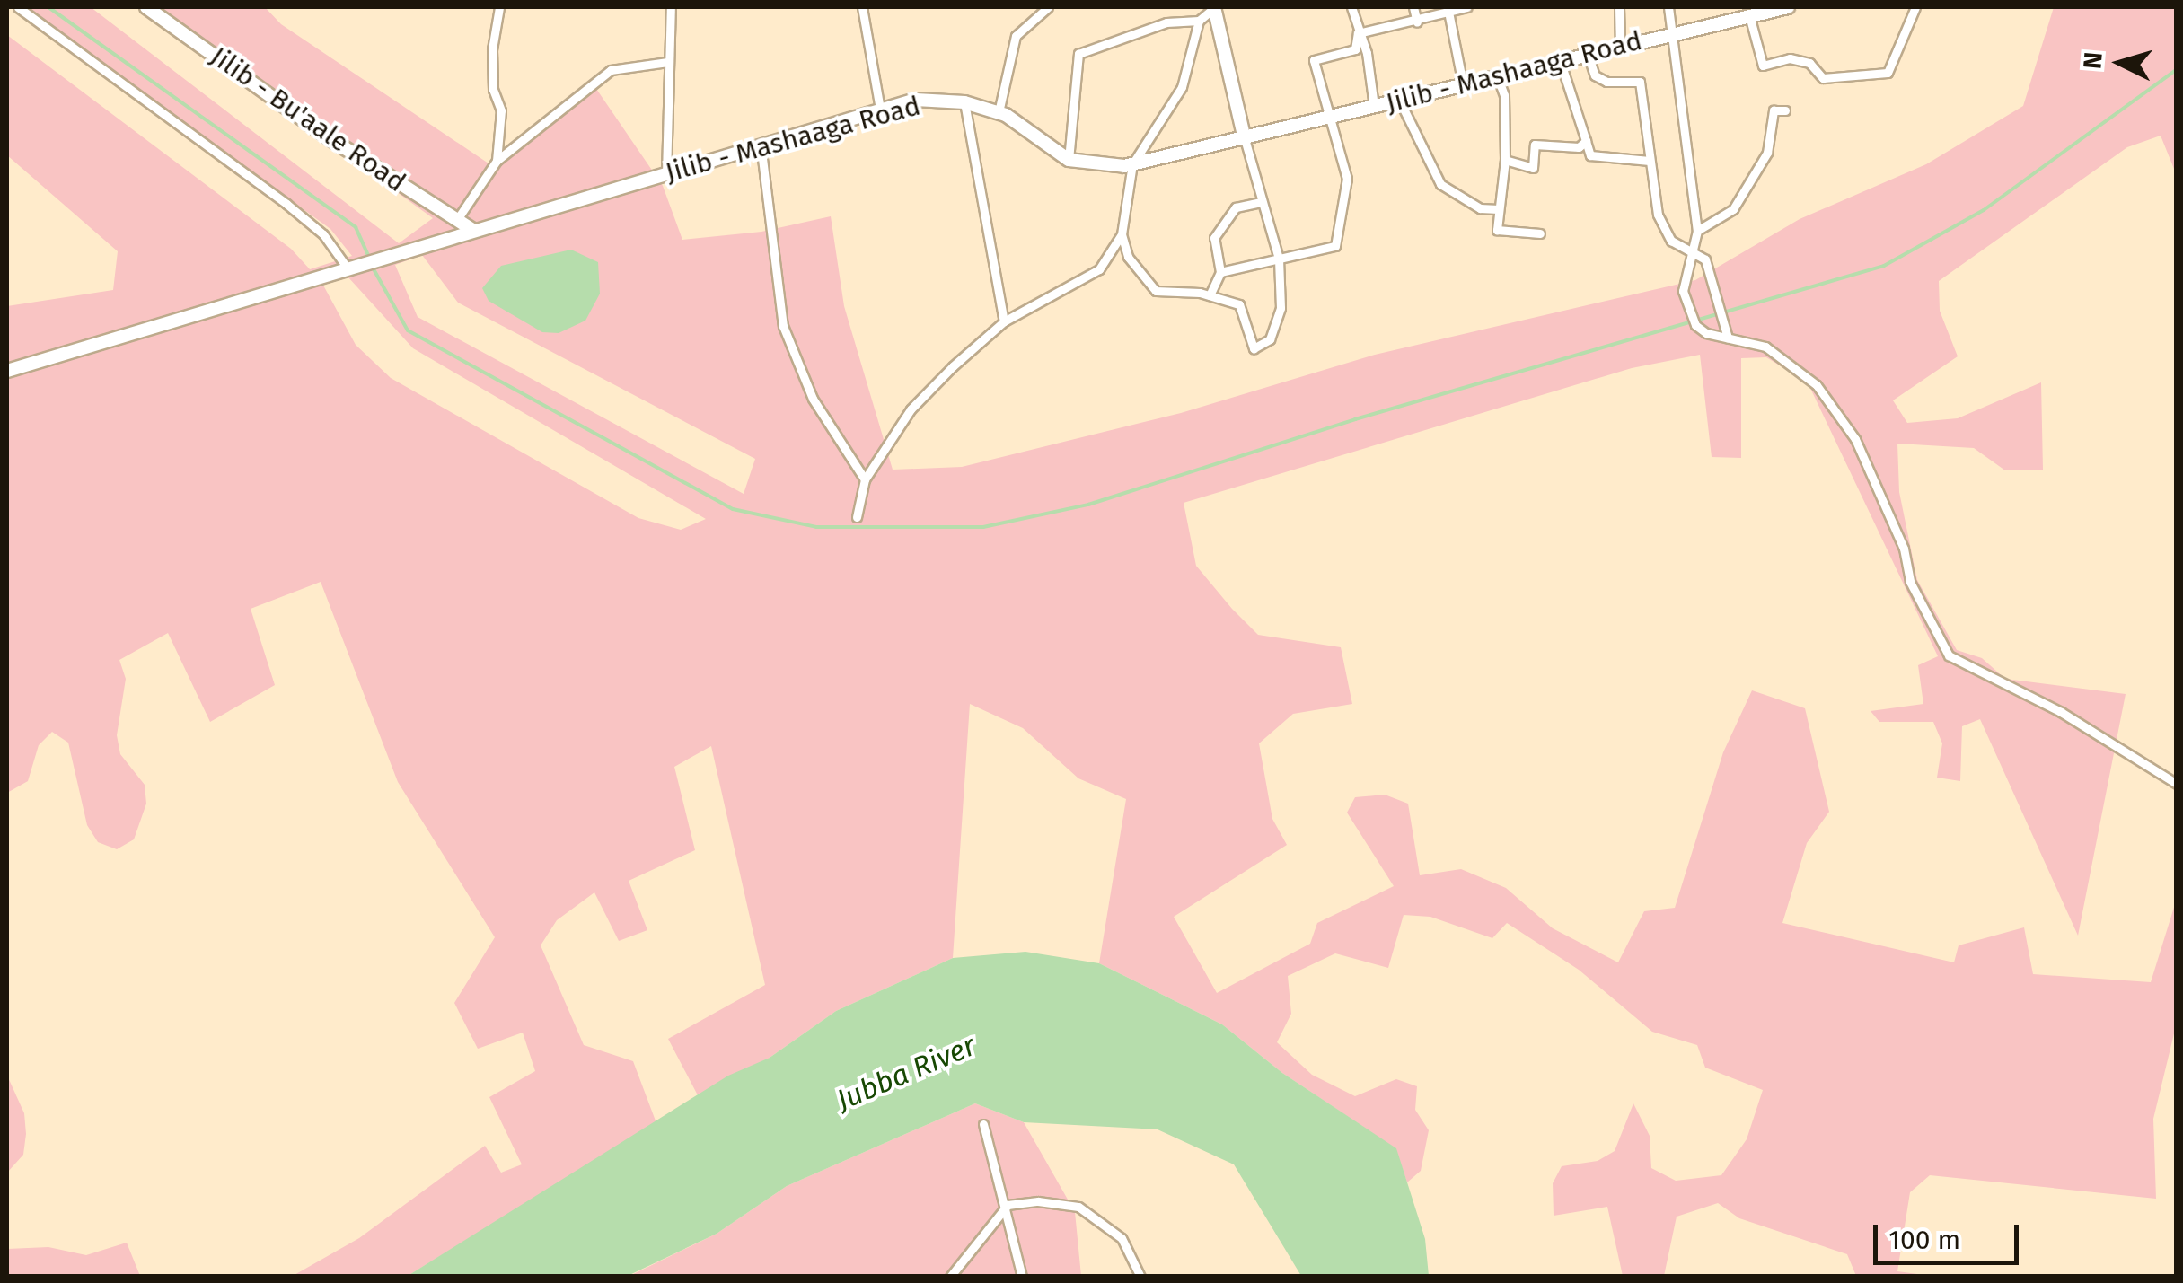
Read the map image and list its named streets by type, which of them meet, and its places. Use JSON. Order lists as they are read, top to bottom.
{
  "streets": {
    "main road": ["Jilib - Mashaaga Road", "Jilib - Bu'aale Road"]
  },
  "crossings": [
    ["Jilib - Mashaaga Road", "Jilib - Bu'aale Road"]
  ],
  "water": ["Jubba River"],
  "scale_bar": "100 m",
  "north": "left"
}
